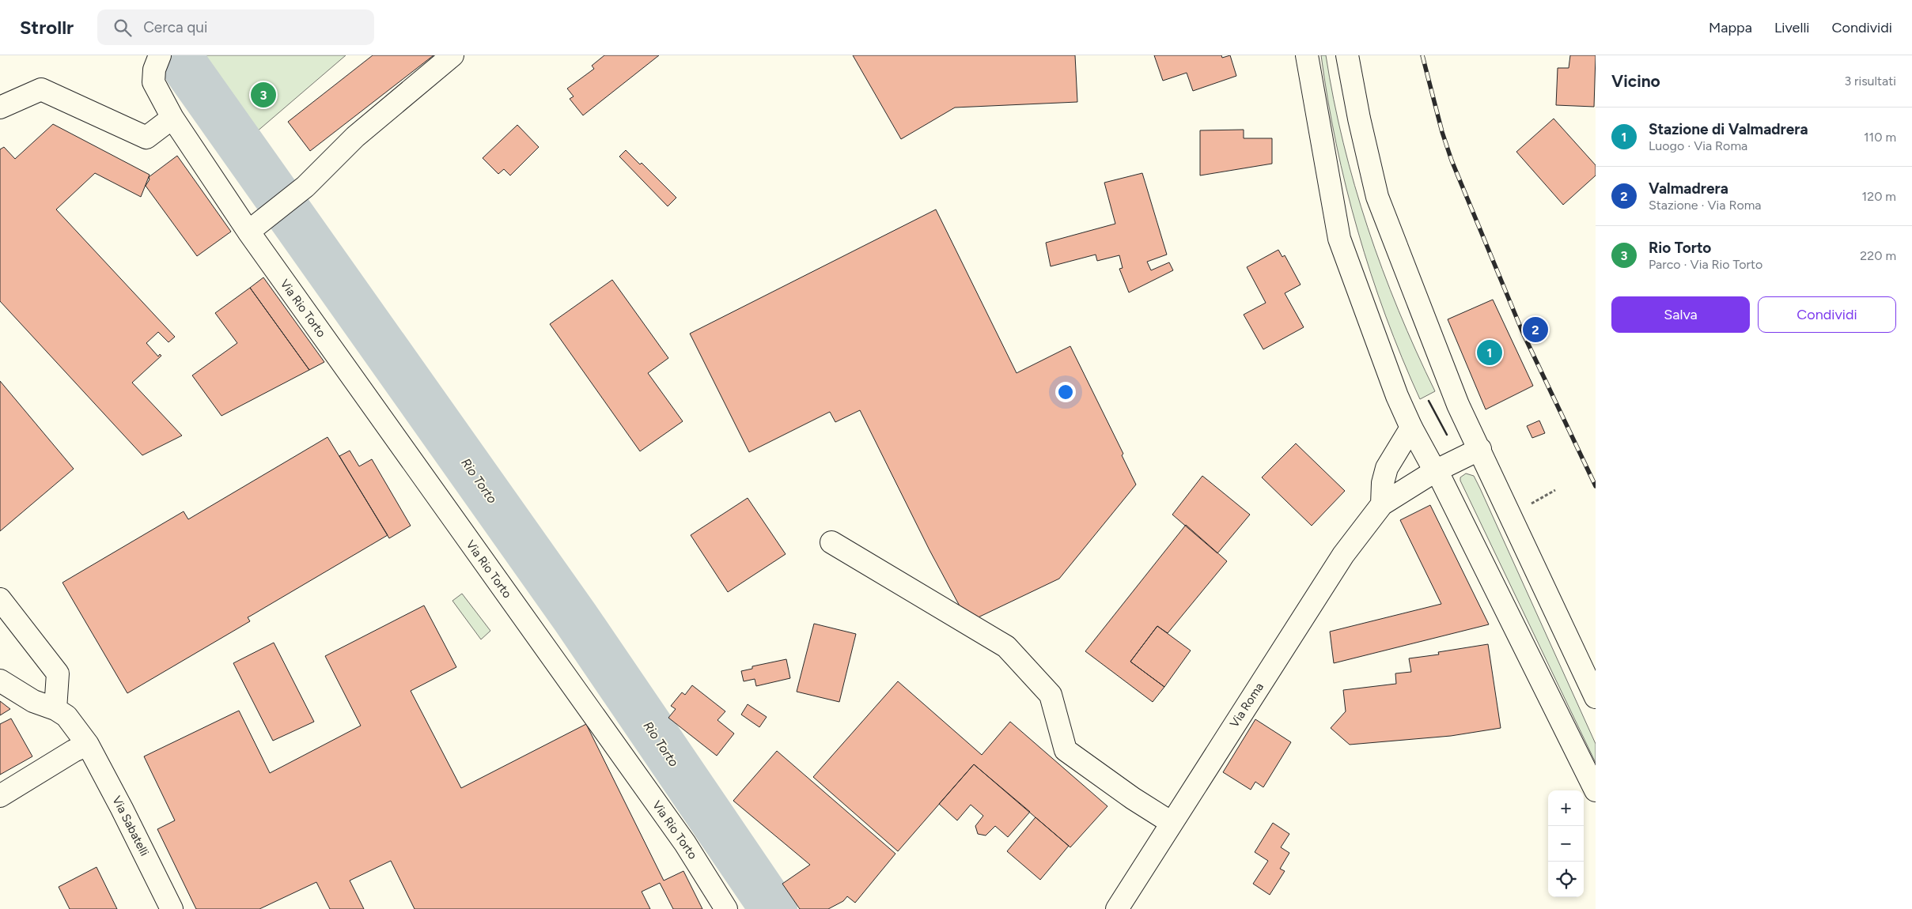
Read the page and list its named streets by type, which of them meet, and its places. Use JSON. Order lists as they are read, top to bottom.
{
  "streets": {
    "street": ["Via Rio Torto", "Via Roma", "Via Sabatelli"]
  },
  "water": ["Rio Torto"],
  "page": {
    "header": "Strollr",
    "search": "Cerca qui",
    "nav": ["Mappa", "Livelli", "Condividi"],
    "heading": ["Vicino", "3 risultati"],
    "pins": ["3", "2", "1"],
    "list": [
      {
        "mark": "1",
        "name": "Stazione di Valmadrera",
        "note": "Luogo · Via Roma",
        "value": "110 m"
      },
      {
        "mark": "2",
        "name": "Valmadrera",
        "note": "Stazione · Via Roma",
        "value": "120 m"
      },
      {
        "mark": "3",
        "name": "Rio Torto",
        "note": "Parco · Via Rio Torto",
        "value": "220 m"
      }
    ],
    "buttons": ["Salva", "Condividi"],
    "map_buttons": ["+", "−"]
  }
}
